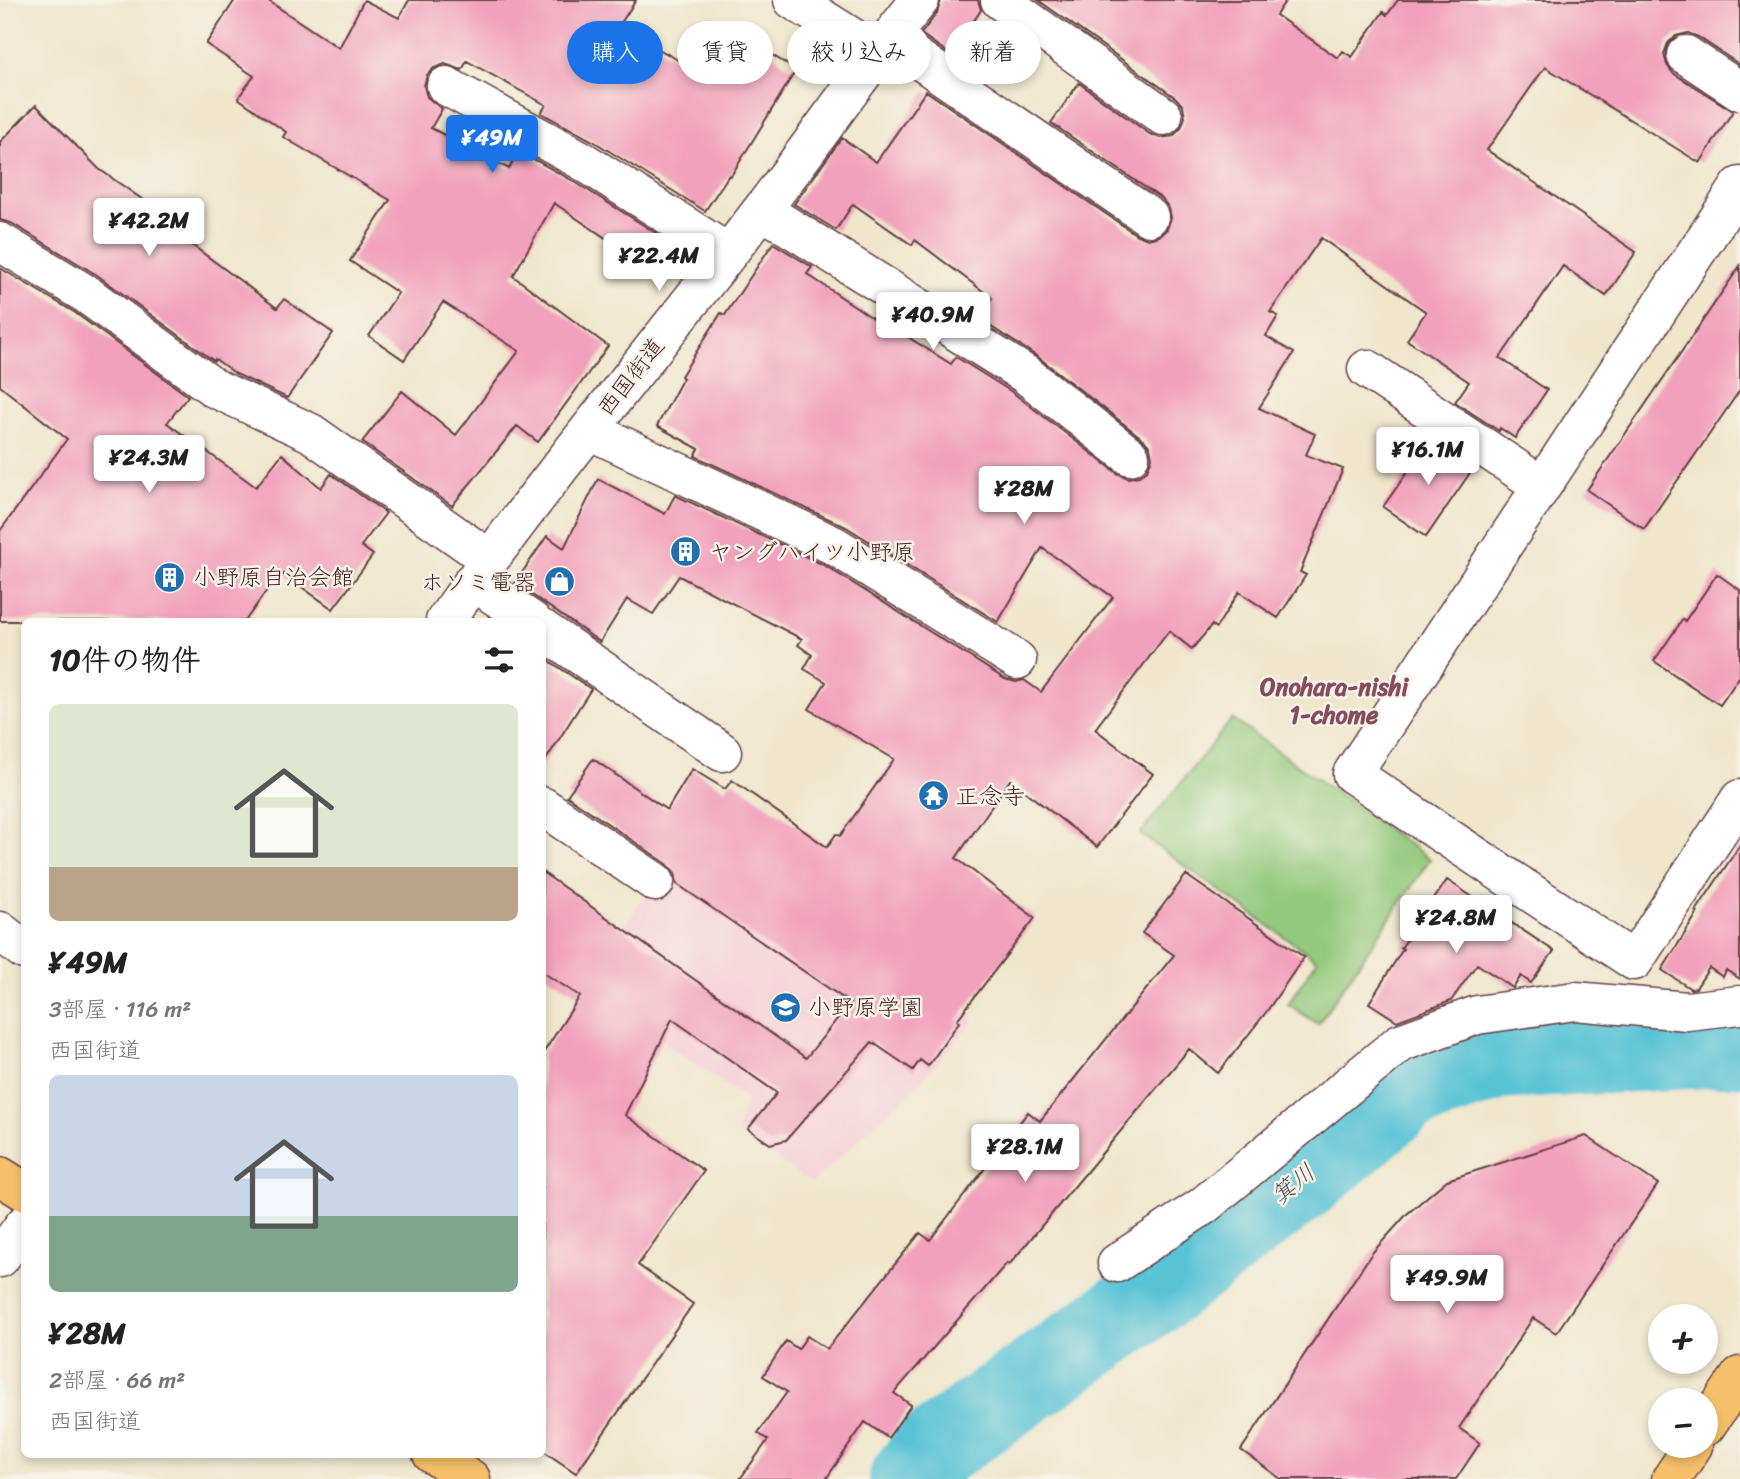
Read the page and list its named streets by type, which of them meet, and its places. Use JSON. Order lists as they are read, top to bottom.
{
  "streets": {
    "street": ["西国街道"]
  },
  "districts": ["Onohara-nishi 1-chome"],
  "water": ["箕川"],
  "places": {
    "building": ["ヤングハイツ小野原", "小野原自治会館"],
    "shop": ["ホソミ電器"],
    "temple": ["正念寺"],
    "school or university": ["小野原学園"]
  },
  "page": {
    "chip": [
      "購入",
      "賃貸",
      "絞り込み",
      "新着"
    ],
    "price": [
      "¥49M",
      "¥42.2M",
      "¥22.4M",
      "¥40.9M",
      "¥16.1M",
      "¥24.3M",
      "¥28M",
      "¥24.8M",
      "¥28.1M",
      "¥49.9M"
    ],
    "heading": "10件の物件",
    "list": [
      {
        "name": "¥49M",
        "note": "3部屋 · 116 m² · 西国街道"
      },
      {
        "name": "¥28M",
        "note": "2部屋 · 66 m² · 西国街道"
      }
    ],
    "map_buttons": ["+", "−"]
  }
}
